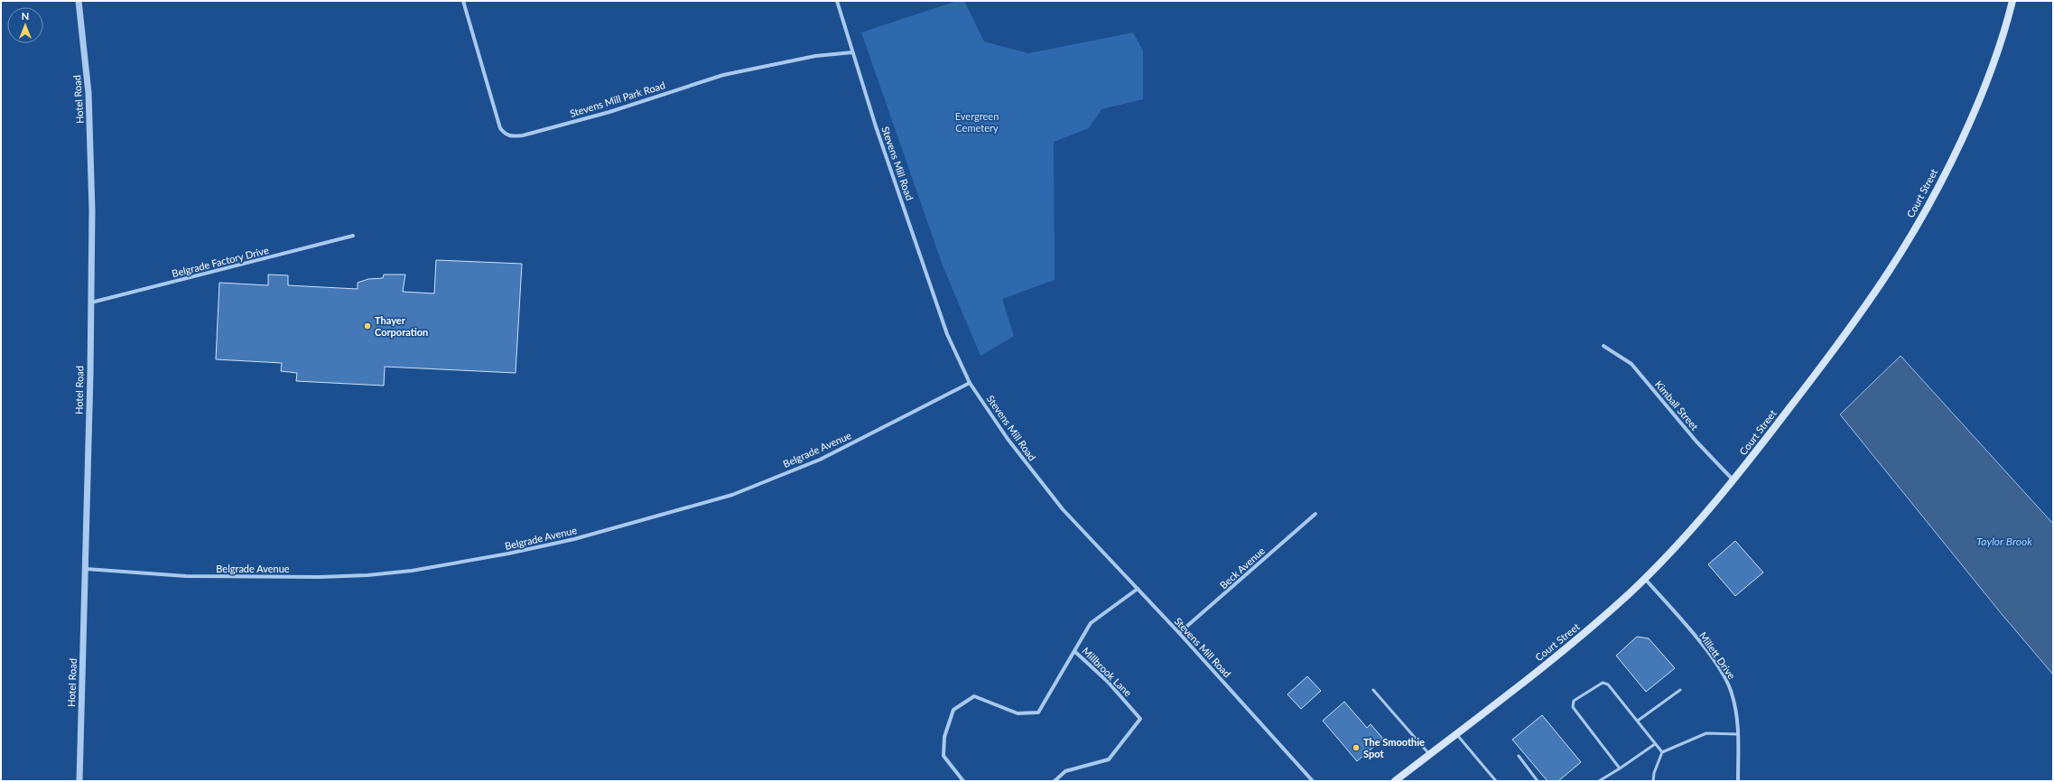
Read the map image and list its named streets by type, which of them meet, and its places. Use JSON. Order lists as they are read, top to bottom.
{
  "streets": {
    "main road": ["Court Street"],
    "street": [
      "Hotel Road",
      "Stevens Mill Park Road",
      "Stevens Mill Road",
      "Belgrade Factory Drive",
      "Kimball Street",
      "Belgrade Avenue",
      "Beck Avenue",
      "Millett Drive",
      "Millbrook Lane"
    ]
  },
  "crossings": [
    ["Hotel Road", "Belgrade Factory Drive"],
    ["Hotel Road", "Belgrade Avenue"],
    ["Stevens Mill Park Road", "Stevens Mill Road"],
    ["Stevens Mill Road", "Belgrade Avenue"],
    ["Stevens Mill Road", "Beck Avenue"],
    ["Stevens Mill Road", "Millbrook Lane"],
    ["Court Street", "Kimball Street"],
    ["Court Street", "Millett Drive"]
  ],
  "water": ["Taylor Brook"],
  "parks": ["Evergreen Cemetery"],
  "places": ["Thayer Corporation", "The Smoothie Spot"],
  "north": "top"
}
